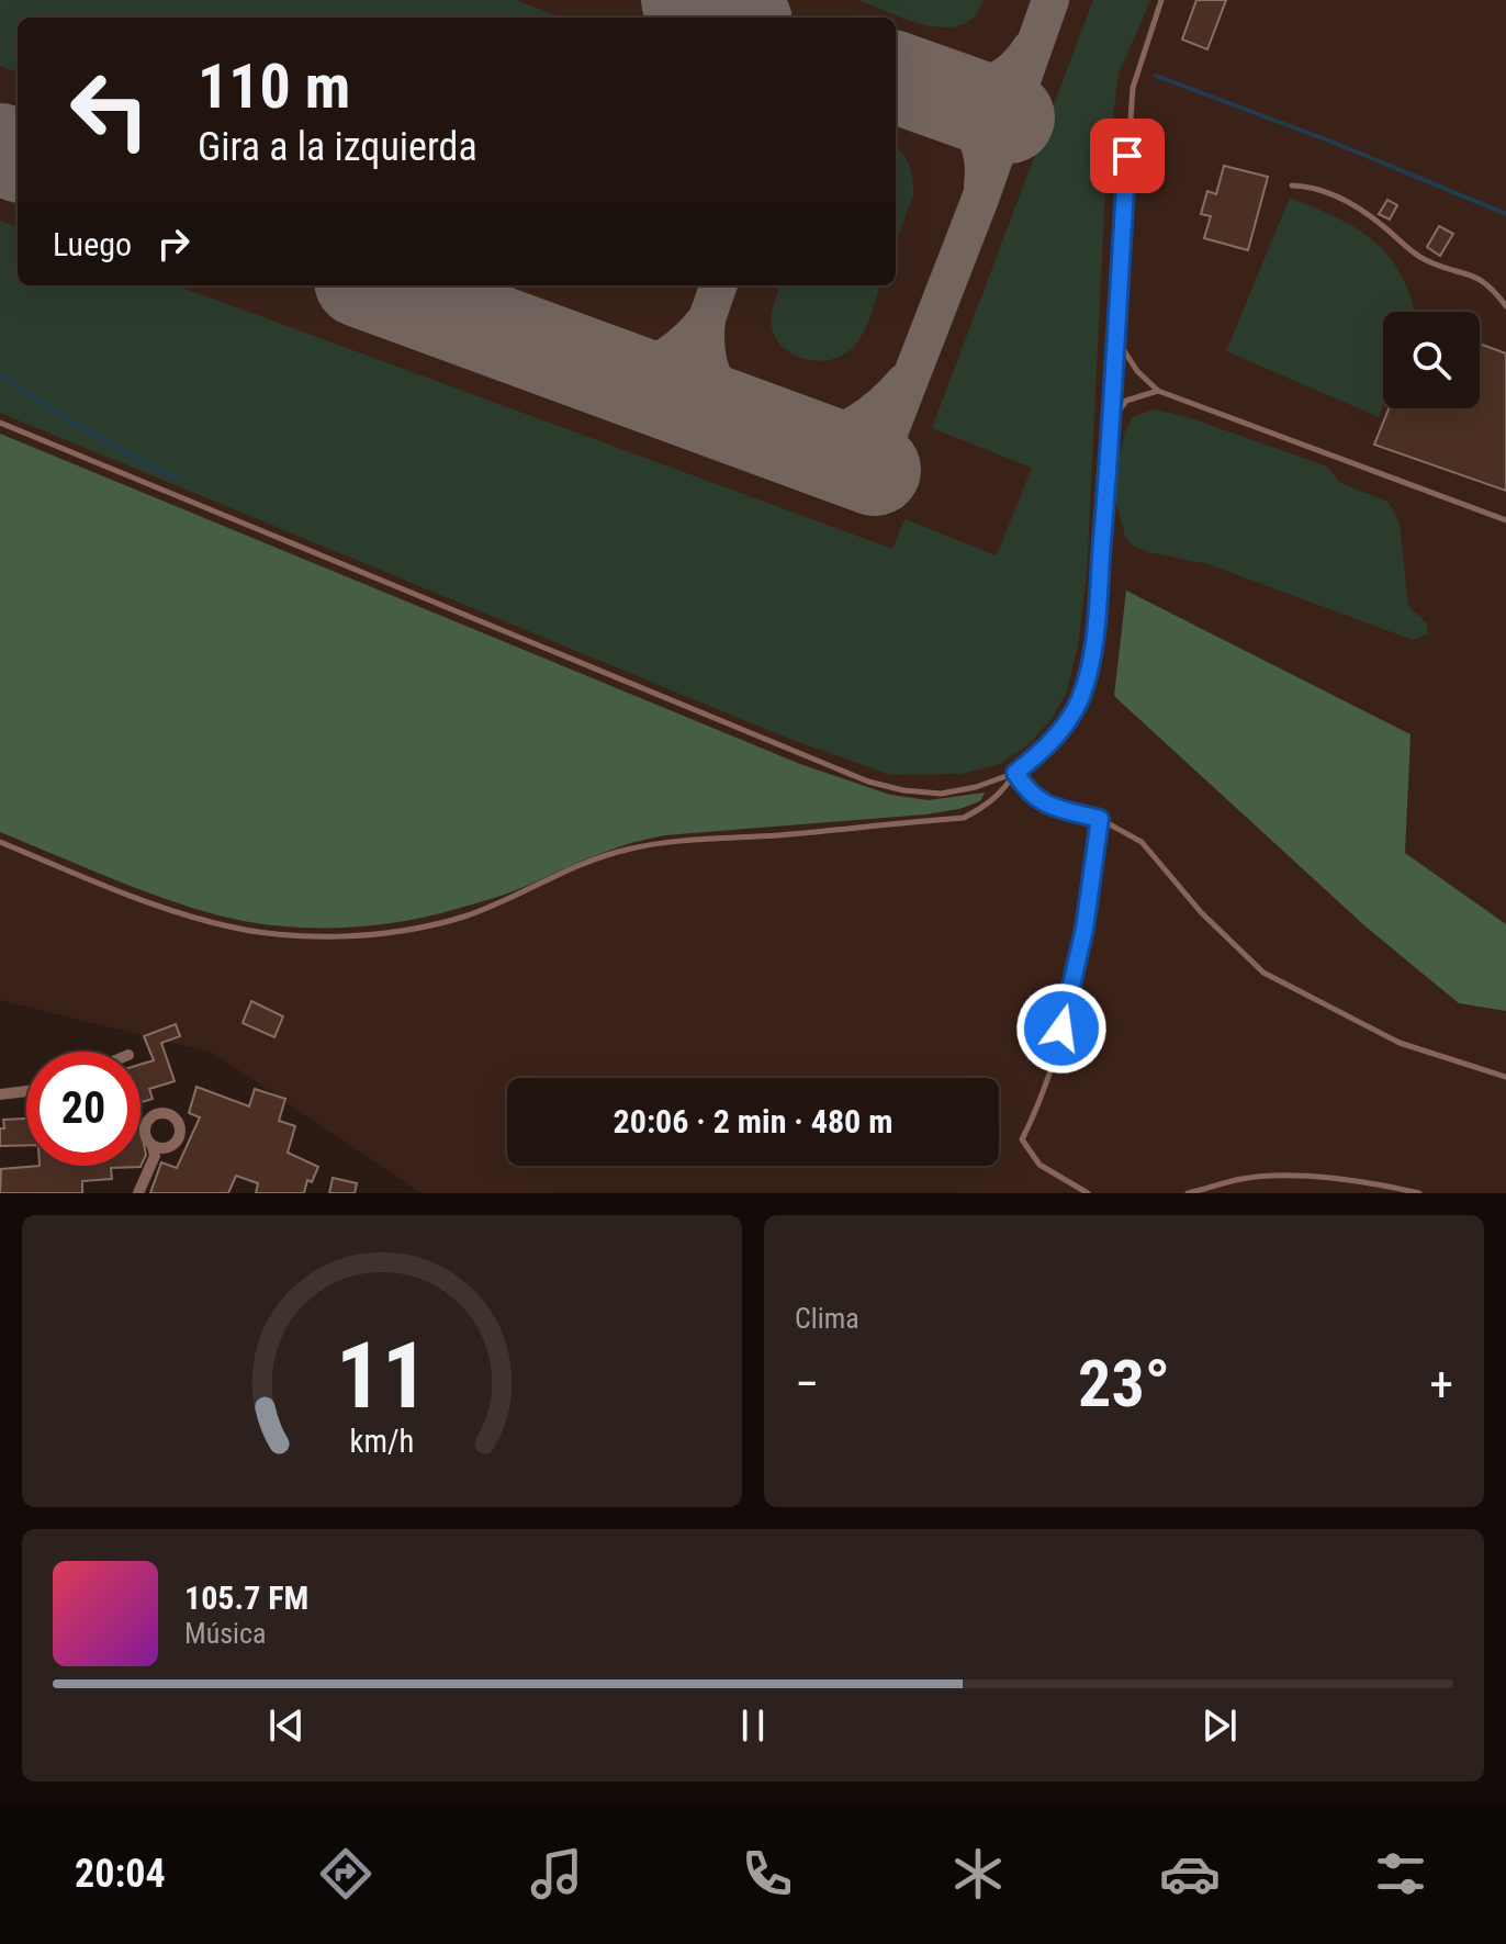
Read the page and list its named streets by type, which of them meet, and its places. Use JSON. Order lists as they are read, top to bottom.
{
  "page": {
    "turn": ["110 m", "Gira a la izquierda"],
    "then": "Luego",
    "limit": "20",
    "trip": "20:06 · 2 min · 480 m",
    "tile": "Clima",
    "heat": ["−", "23°", "+"],
    "song": ["105.7 FM", "Música"],
    "tabs": "20:04",
    "gauge": ["11", "km/h"]
  }
}
